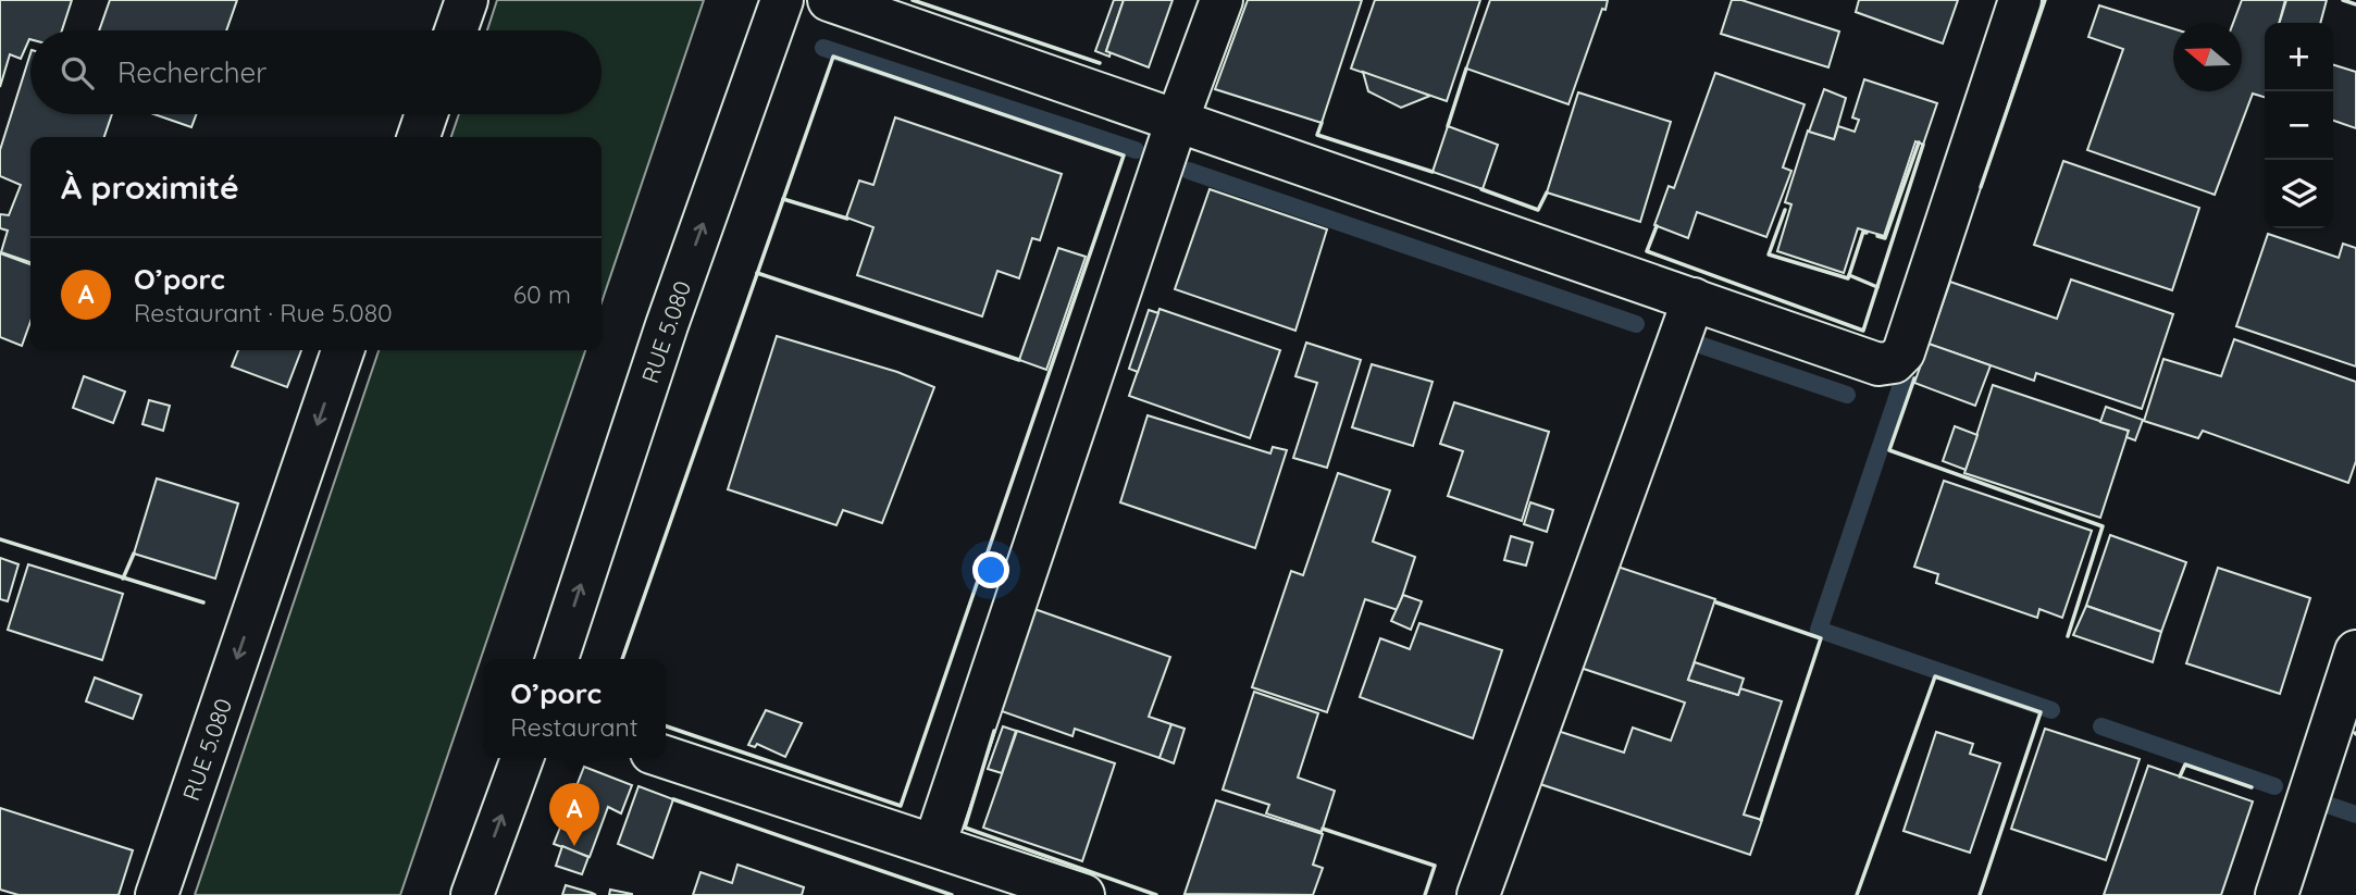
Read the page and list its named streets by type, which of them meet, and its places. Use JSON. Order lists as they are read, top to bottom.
{
  "streets": {
    "street": ["RUE 5.080"]
  },
  "north": "left",
  "page": {
    "map_buttons": ["+", "−"],
    "search": "Rechercher",
    "heading": "À proximité",
    "list": [
      {
        "mark": "A",
        "name": "O’porc",
        "note": "Restaurant · Rue 5.080",
        "value": "60 m"
      }
    ],
    "popup": ["O’porc", "Restaurant"],
    "pins": "A"
  }
}
